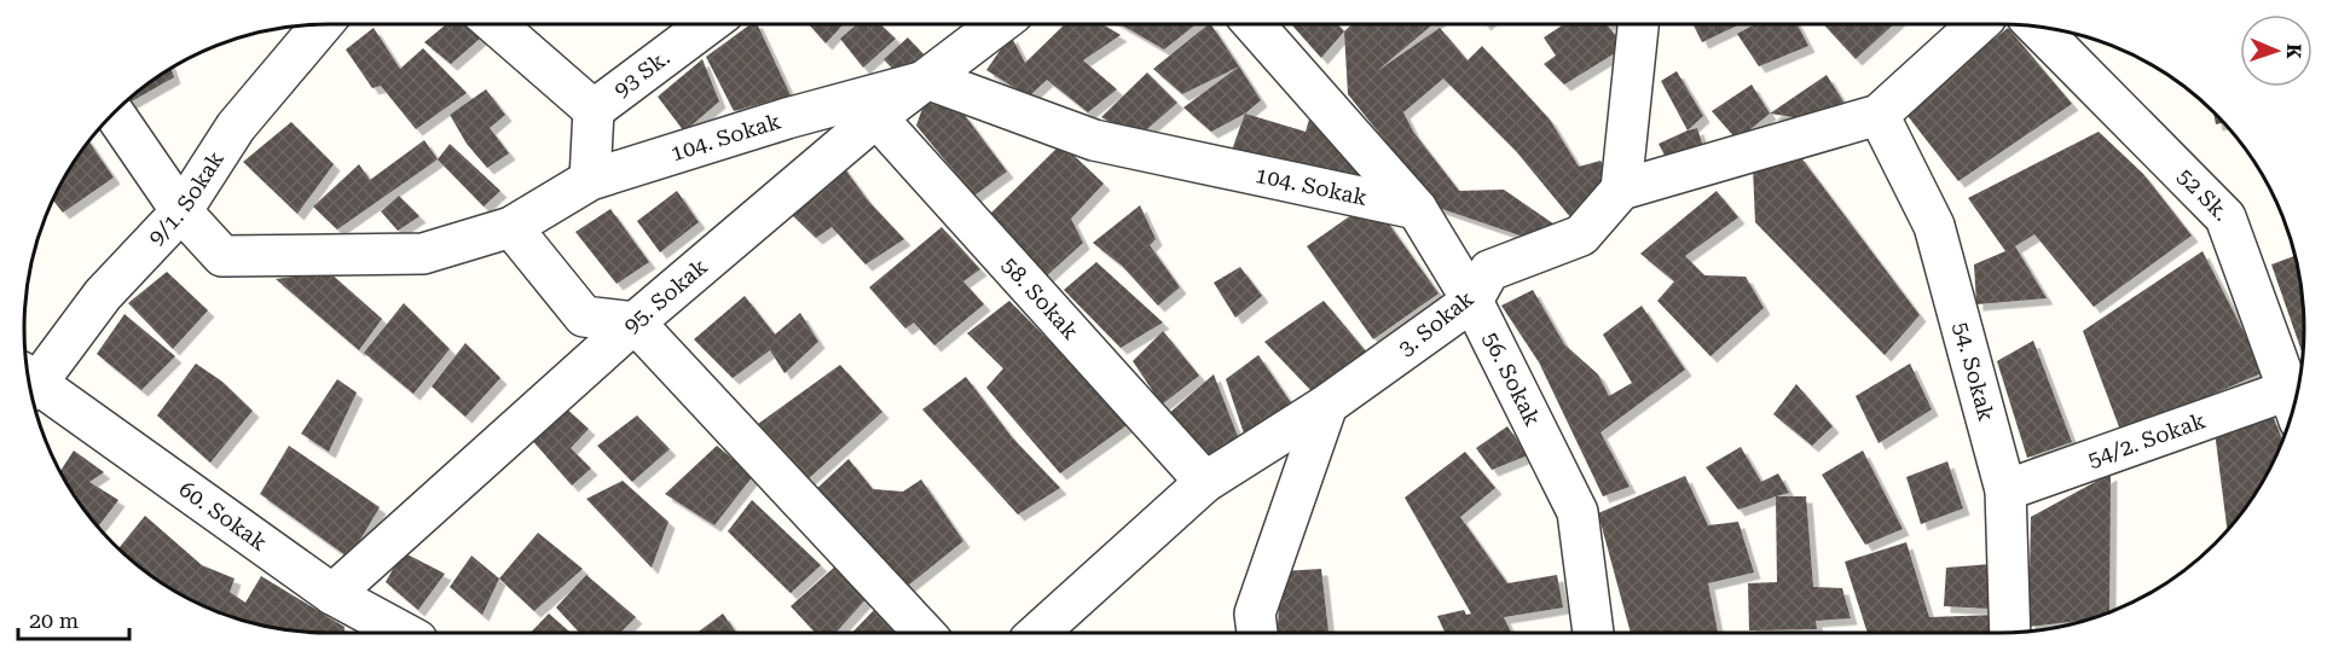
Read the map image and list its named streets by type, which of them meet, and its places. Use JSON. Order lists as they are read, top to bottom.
{
  "streets": {
    "street": [
      "93 Sk.",
      "104. Sokak",
      "52 Sk.",
      "9/1. Sokak",
      "95. Sokak",
      "58. Sokak",
      "3. Sokak",
      "54. Sokak",
      "56. Sokak",
      "54/2. Sokak",
      "60. Sokak"
    ]
  },
  "crossings": [
    ["104. Sokak", "9/1. Sokak"],
    ["104. Sokak", "95. Sokak"],
    ["104. Sokak", "56. Sokak"],
    ["95. Sokak", "58. Sokak"],
    ["95. Sokak", "60. Sokak"],
    ["58. Sokak", "3. Sokak"],
    ["3. Sokak", "56. Sokak"],
    ["54. Sokak", "54/2. Sokak"]
  ],
  "scale_bar": "20 m",
  "north": "right"
}
